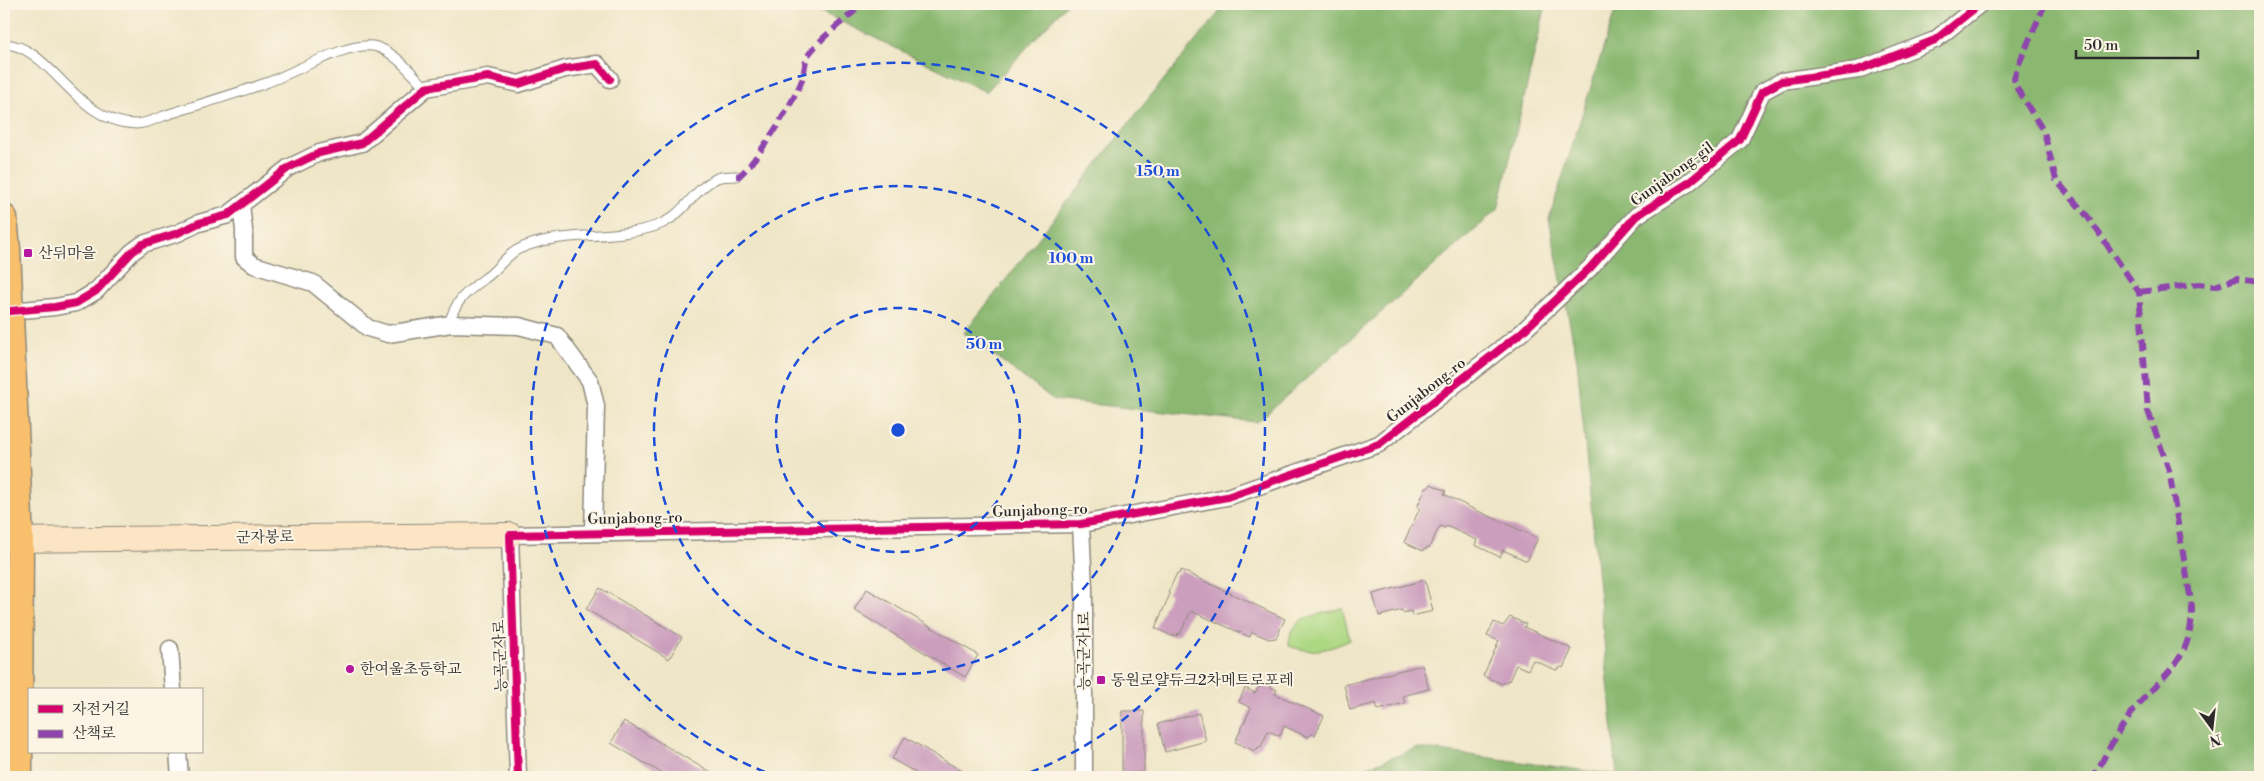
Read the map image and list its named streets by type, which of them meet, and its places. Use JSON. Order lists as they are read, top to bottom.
{
  "streets": {
    "main road": ["군자봉로"],
    "street": [
      "Gunjabong-gil",
      "Gunjabong-ro",
      "능곡군자1로",
      "능곡군자로"
    ]
  },
  "crossings": [
    ["Gunjabong-gil", "Gunjabong-ro"],
    ["Gunjabong-ro", "군자봉로"],
    ["Gunjabong-ro", "능곡군자1로"],
    ["Gunjabong-ro", "능곡군자로"],
    ["군자봉로", "능곡군자로"]
  ],
  "places": {
    "transit": ["산뒤마을", "동원로얄듀크2차메트로포레"],
    "other": ["한여울초등학교"]
  },
  "legend": ["자전거길", "산책로"],
  "scale_bar": "50 m",
  "north": "bottom",
  "rings": ["150 m", "100 m", "50 m"]
}
